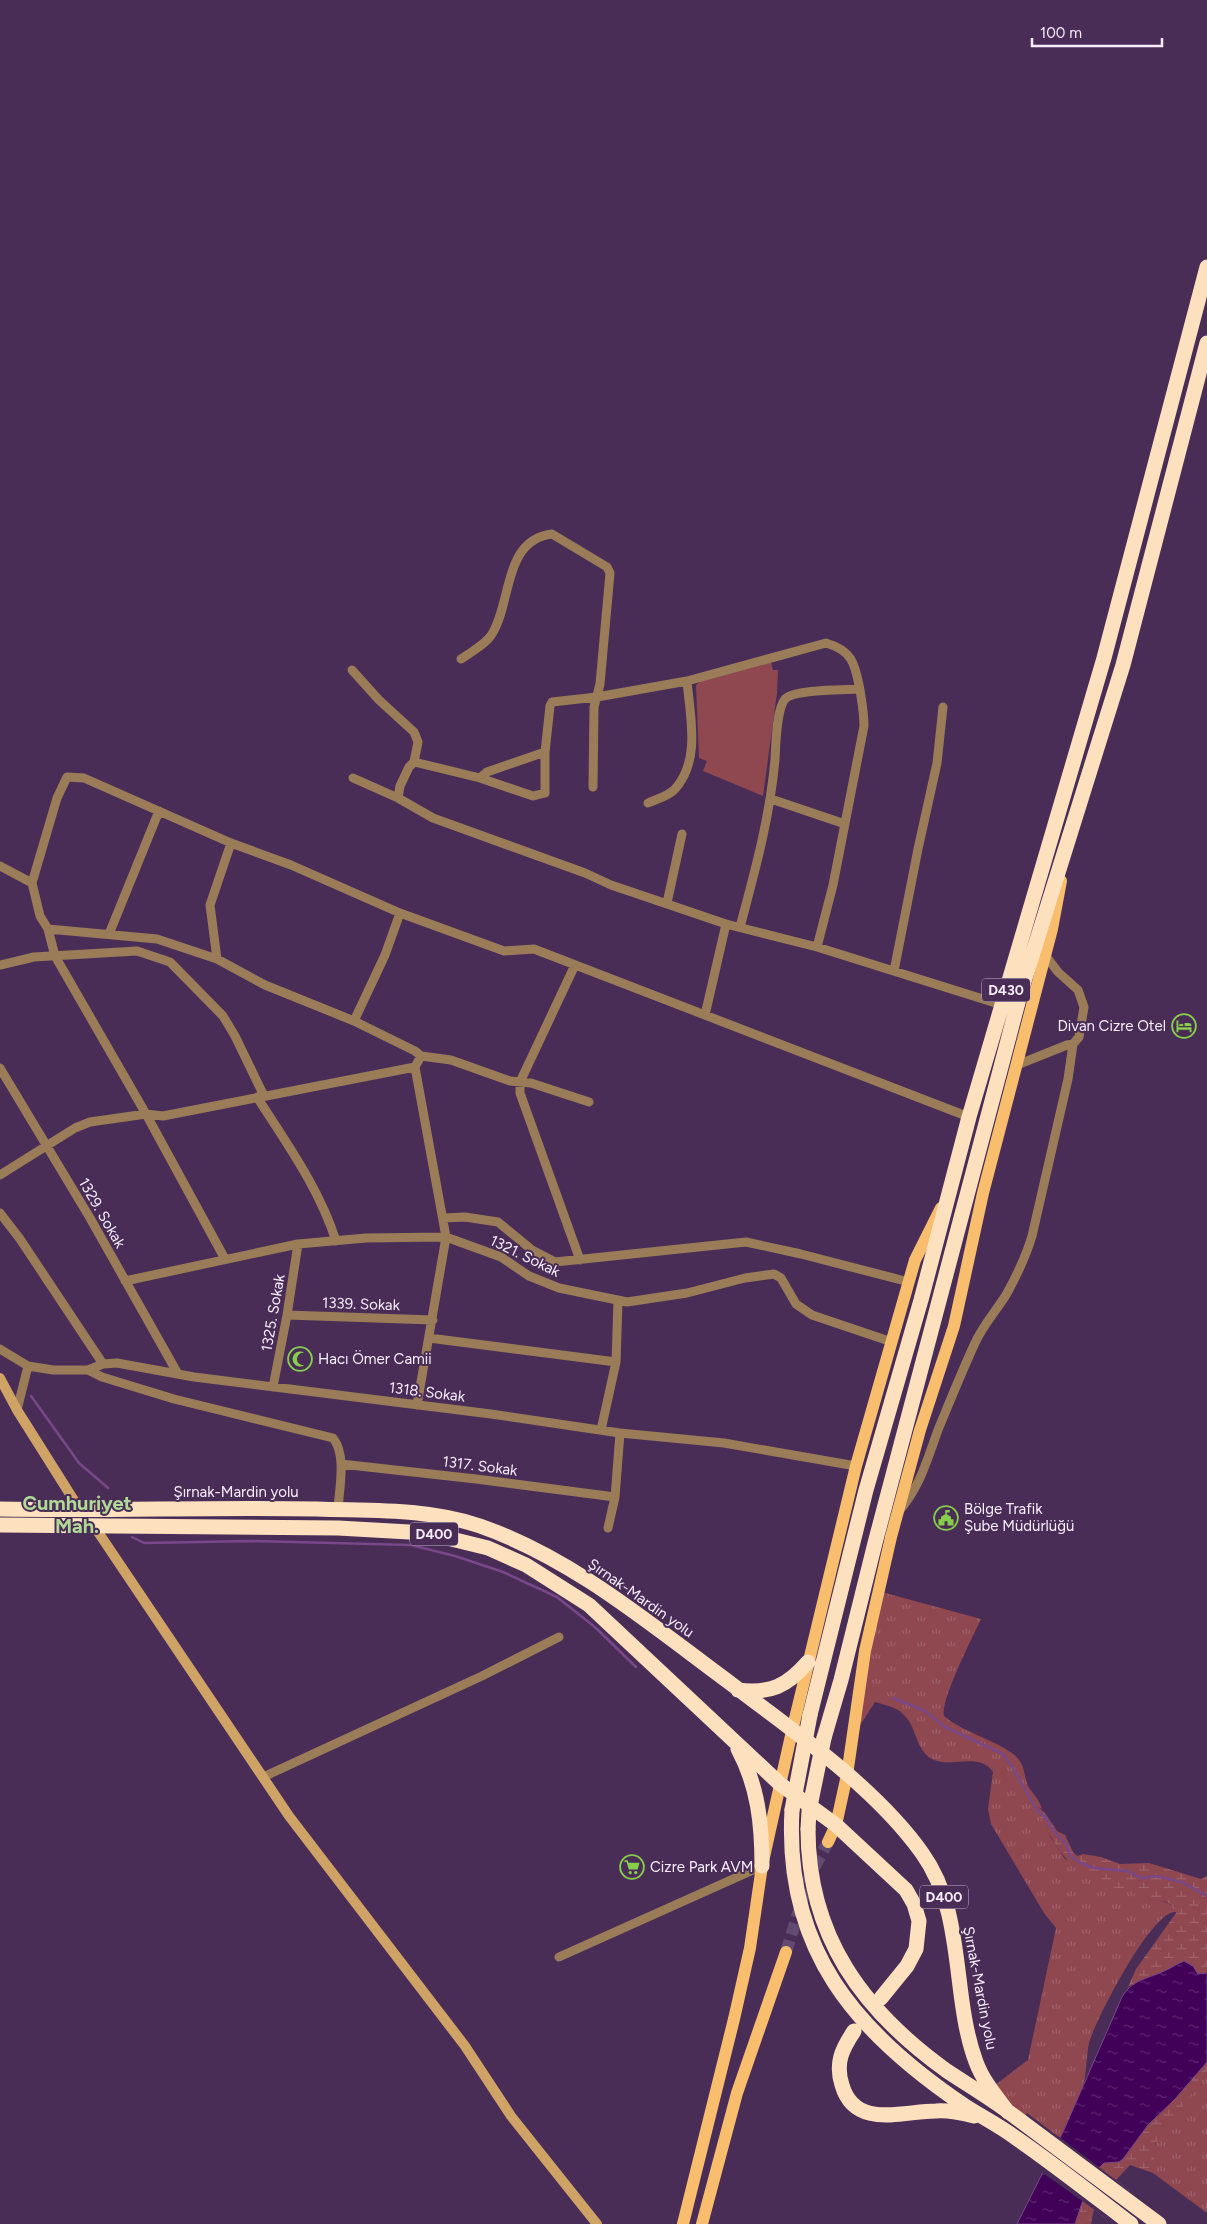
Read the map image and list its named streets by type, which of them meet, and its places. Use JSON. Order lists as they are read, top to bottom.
{
  "streets": {
    "highway": ["D430", "Şırnak-Mardin yolu", "D400"],
    "street": [
      "1329. Sokak",
      "1321. Sokak",
      "1339. Sokak",
      "1325. Sokak",
      "1318. Sokak",
      "1317. Sokak"
    ]
  },
  "crossings": [
    ["D430", "Şırnak-Mardin yolu"],
    ["1329. Sokak", "1321. Sokak"],
    ["1329. Sokak", "1318. Sokak"],
    ["1321. Sokak", "1325. Sokak"],
    ["1339. Sokak", "1325. Sokak"],
    ["1325. Sokak", "1318. Sokak"]
  ],
  "districts": ["Cumhuriyet Mah."],
  "places": {
    "hotel": ["Divan Cizre Otel"],
    "mosque": ["Hacı Ömer Camii"],
    "public building": ["Bölge Trafik Şube Müdürlüğü"],
    "supermarket": ["Cizre Park AVM"]
  },
  "scale_bar": "100 m"
}
